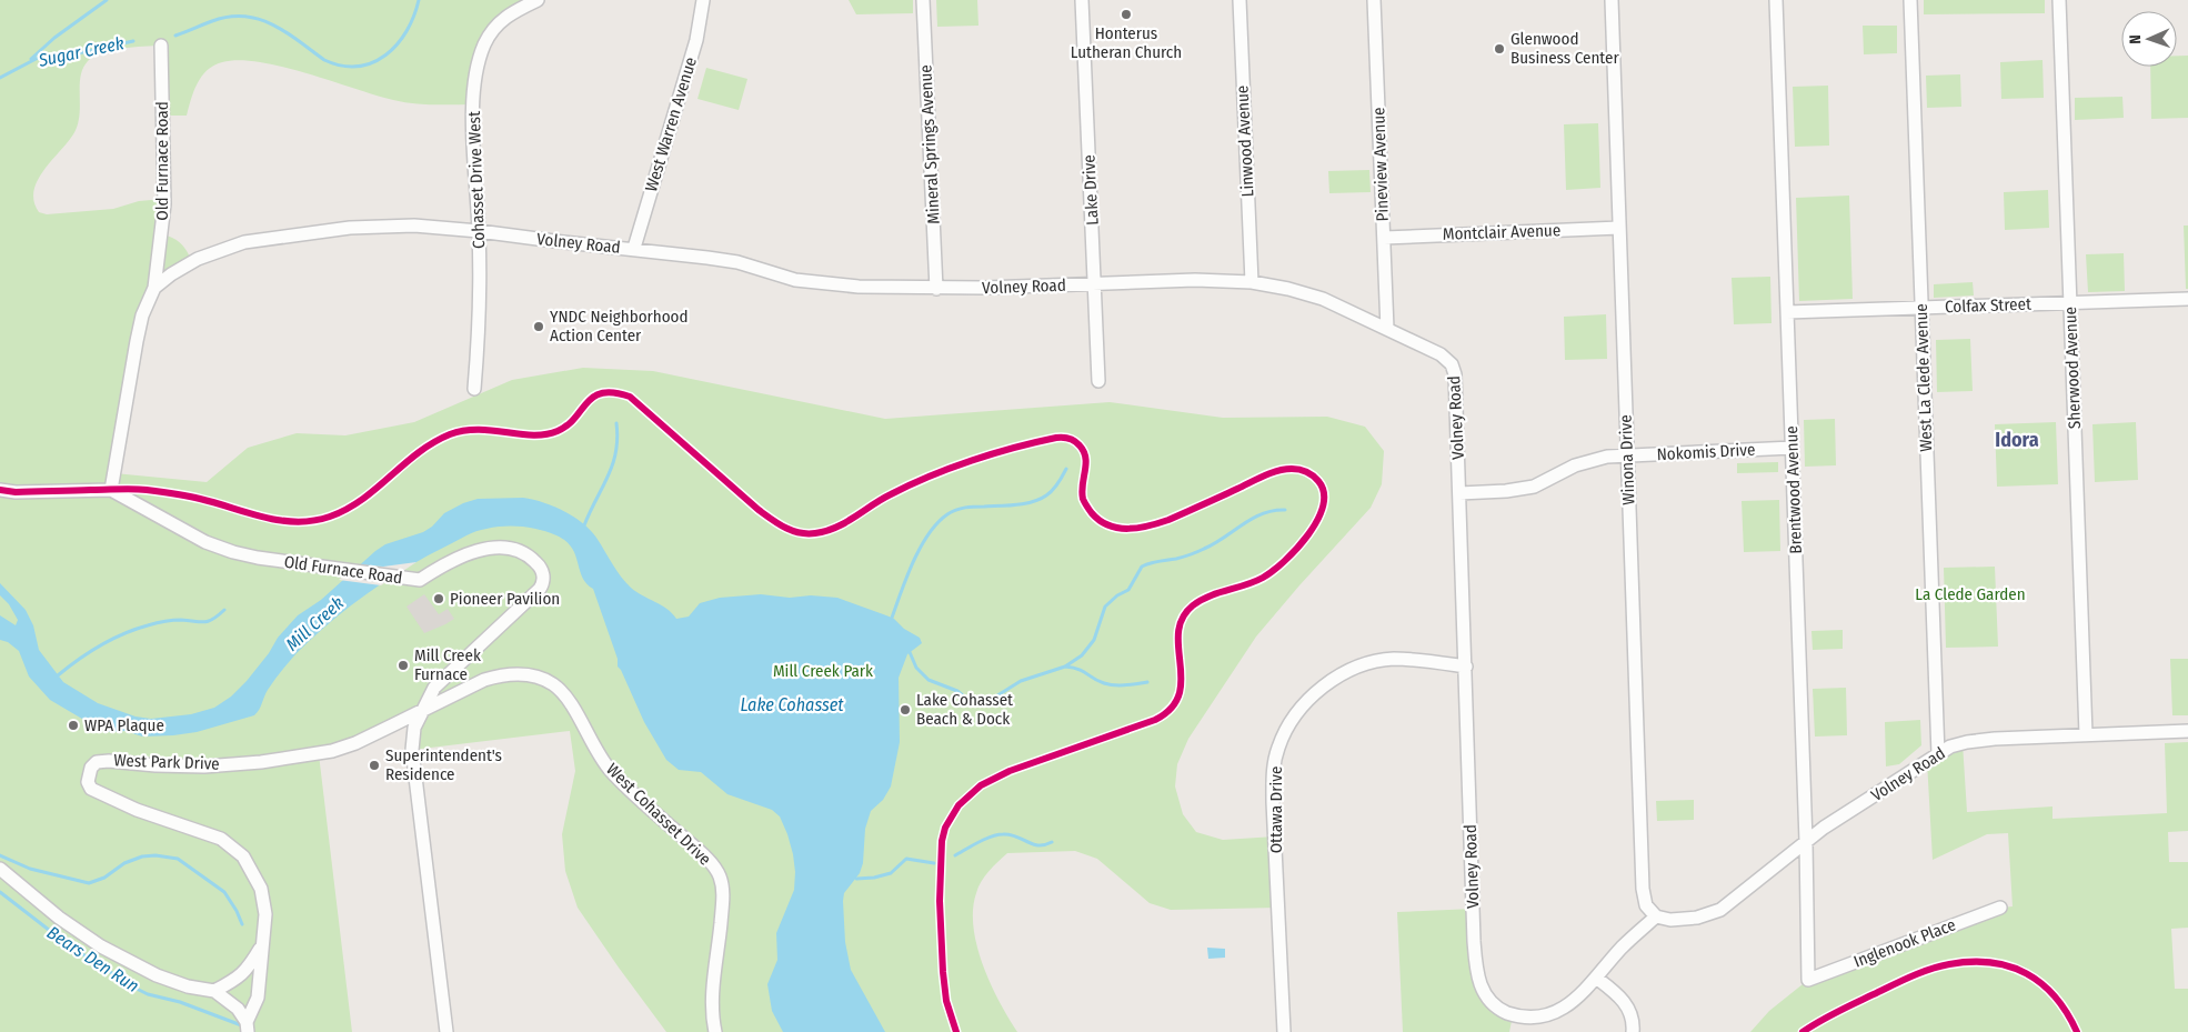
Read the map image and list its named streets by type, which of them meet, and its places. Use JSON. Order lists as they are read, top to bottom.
{
  "streets": {
    "street": [
      "West Warren Avenue",
      "Linwood Avenue",
      "Mineral Springs Avenue",
      "Old Furnace Road",
      "Pineview Avenue",
      "Cohasset Drive West",
      "Lake Drive",
      "Montclair Avenue",
      "Volney Road",
      "Colfax Street",
      "Sherwood Avenue",
      "West La Clede Avenue",
      "Nokomis Drive",
      "Winona Drive",
      "Brentwood Avenue",
      "West Park Drive",
      "Ottawa Drive",
      "West Cohasset Drive",
      "Inglenook Place"
    ]
  },
  "crossings": [
    ["West Warren Avenue", "Volney Road"],
    ["Linwood Avenue", "Volney Road"],
    ["Mineral Springs Avenue", "Volney Road"],
    ["Old Furnace Road", "Volney Road"],
    ["Old Furnace Road", "West Park Drive"],
    ["Old Furnace Road", "West Cohasset Drive"],
    ["Pineview Avenue", "Montclair Avenue"],
    ["Pineview Avenue", "Volney Road"],
    ["Cohasset Drive West", "Volney Road"],
    ["Lake Drive", "Volney Road"],
    ["Montclair Avenue", "Winona Drive"],
    ["Volney Road", "Sherwood Avenue"],
    ["Volney Road", "West La Clede Avenue"],
    ["Volney Road", "Nokomis Drive"],
    ["Volney Road", "Winona Drive"],
    ["Volney Road", "Brentwood Avenue"],
    ["Volney Road", "Ottawa Drive"],
    ["Colfax Street", "Sherwood Avenue"],
    ["Colfax Street", "West La Clede Avenue"],
    ["Colfax Street", "Brentwood Avenue"],
    ["Nokomis Drive", "Winona Drive"],
    ["Nokomis Drive", "Brentwood Avenue"],
    ["Brentwood Avenue", "Inglenook Place"],
    ["West Park Drive", "West Cohasset Drive"]
  ],
  "districts": ["Idora"],
  "water": [
    "Sugar Creek",
    "Mill Creek",
    "Lake Cohasset",
    "Bears Den Run"
  ],
  "parks": ["La Clede Garden", "Mill Creek Park"],
  "places": [
    "Honterus Lutheran Church",
    "Glenwood Business Center",
    "YNDC Neighborhood Action Center",
    "Pioneer Pavilion",
    "Mill Creek Furnace",
    "Lake Cohasset Beach & Dock",
    "WPA Plaque",
    "Superintendent's Residence"
  ],
  "north": "left"
}
